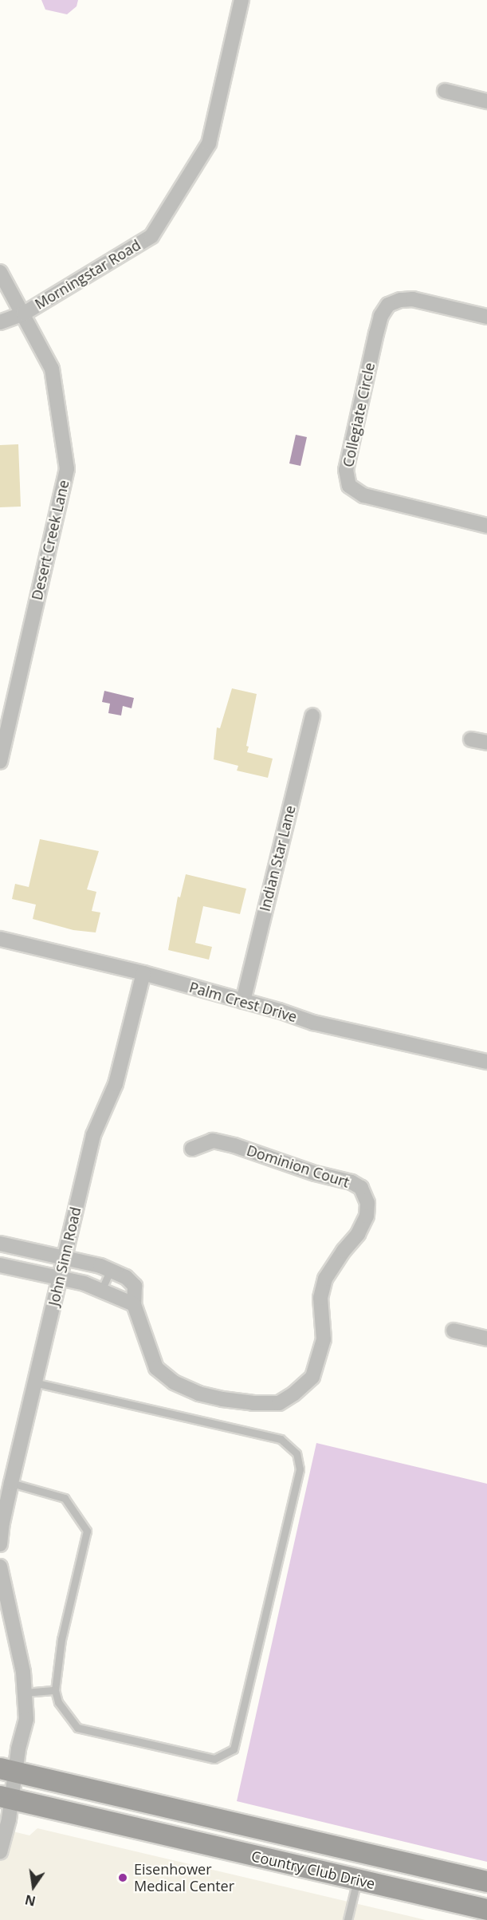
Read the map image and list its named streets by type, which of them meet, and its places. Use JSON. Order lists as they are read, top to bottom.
{
  "streets": {
    "main road": ["Country Club Drive"],
    "street": [
      "Morningstar Road",
      "Collegiate Circle",
      "Desert Creek Lane",
      "Indian Star Lane",
      "Palm Crest Drive",
      "Dominion Court",
      "John Sinn Road"
    ]
  },
  "crossings": [
    ["Morningstar Road", "Desert Creek Lane"],
    ["Indian Star Lane", "Palm Crest Drive"],
    ["Palm Crest Drive", "John Sinn Road"],
    ["Dominion Court", "John Sinn Road"]
  ],
  "places": ["Eisenhower Medical Center"],
  "north": "bottom"
}
